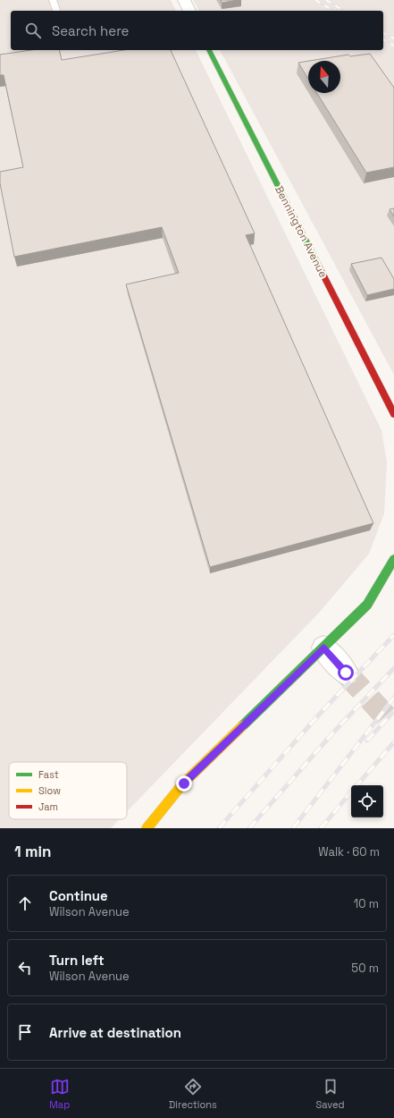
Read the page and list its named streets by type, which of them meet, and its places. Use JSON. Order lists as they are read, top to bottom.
{
  "streets": {
    "street": ["Bennington Avenue"]
  },
  "legend": ["Fast", "Slow", "Jam"],
  "north": "top",
  "page": {
    "search": "Search here",
    "heading": ["1 min", "Walk · 60 m"],
    "list": [
      ["Continue", "Wilson Avenue", "10 m"],
      ["Turn left", "Wilson Avenue", "50 m"],
      "Arrive at destination"
    ],
    "nav": ["Map", "Directions", "Saved"]
  }
}
